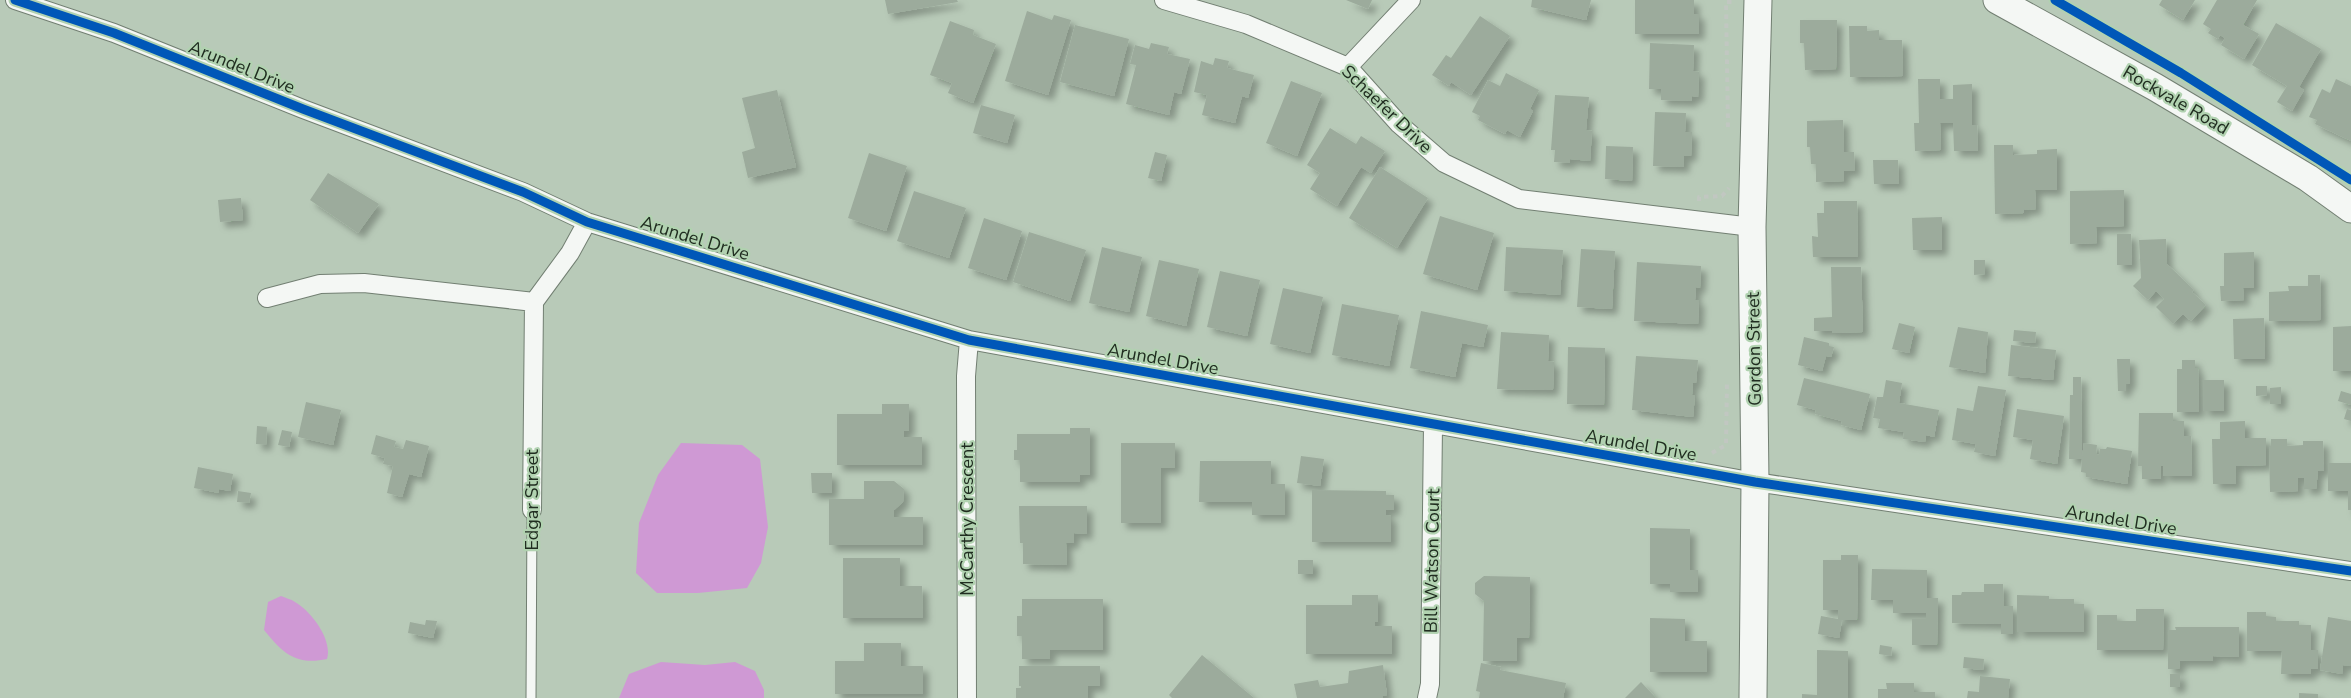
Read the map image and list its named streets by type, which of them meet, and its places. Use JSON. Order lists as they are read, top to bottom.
{
  "streets": {
    "street": [
      "Arundel Drive",
      "Rockvale Road",
      "Schaefer Drive",
      "Gordon Street",
      "Edgar Street",
      "McCarthy Crescent",
      "Bill Watson Court"
    ]
  },
  "crossings": [
    ["Arundel Drive", "Gordon Street"],
    ["Arundel Drive", "McCarthy Crescent"],
    ["Arundel Drive", "Bill Watson Court"],
    ["Schaefer Drive", "Gordon Street"]
  ]
}
